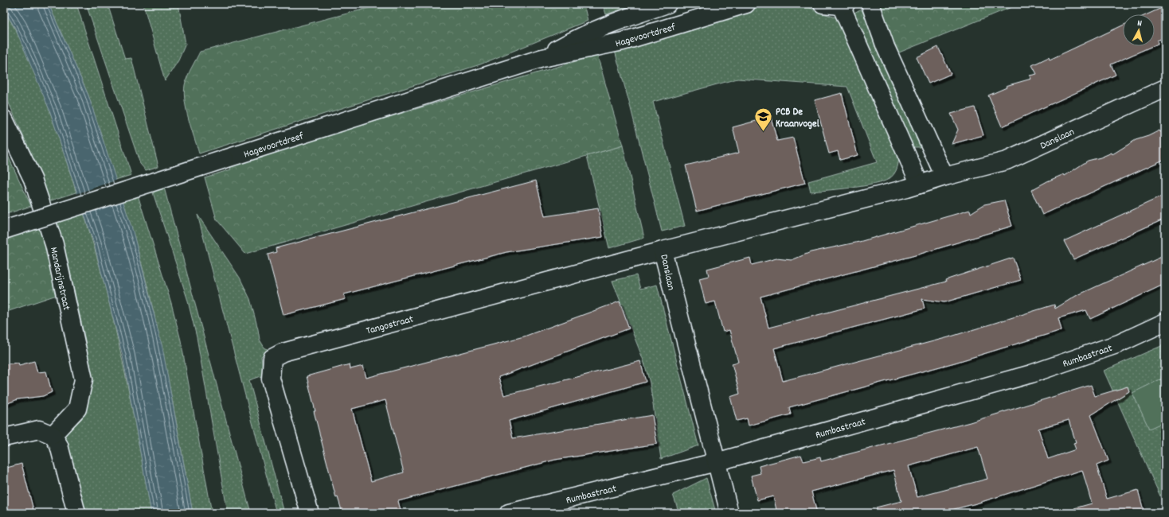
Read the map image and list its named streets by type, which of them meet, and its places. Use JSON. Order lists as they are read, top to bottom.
{
  "streets": {
    "street": [
      "Hagevoortdreef",
      "Danslaan",
      "Mandarijnstraat",
      "Tangostraat",
      "Rumbastraat"
    ]
  },
  "crossings": [
    ["Danslaan", "Tangostraat"],
    ["Danslaan", "Rumbastraat"]
  ],
  "places": {
    "school or university": ["PCB De Kraanvogel"]
  },
  "north": "top"
}
